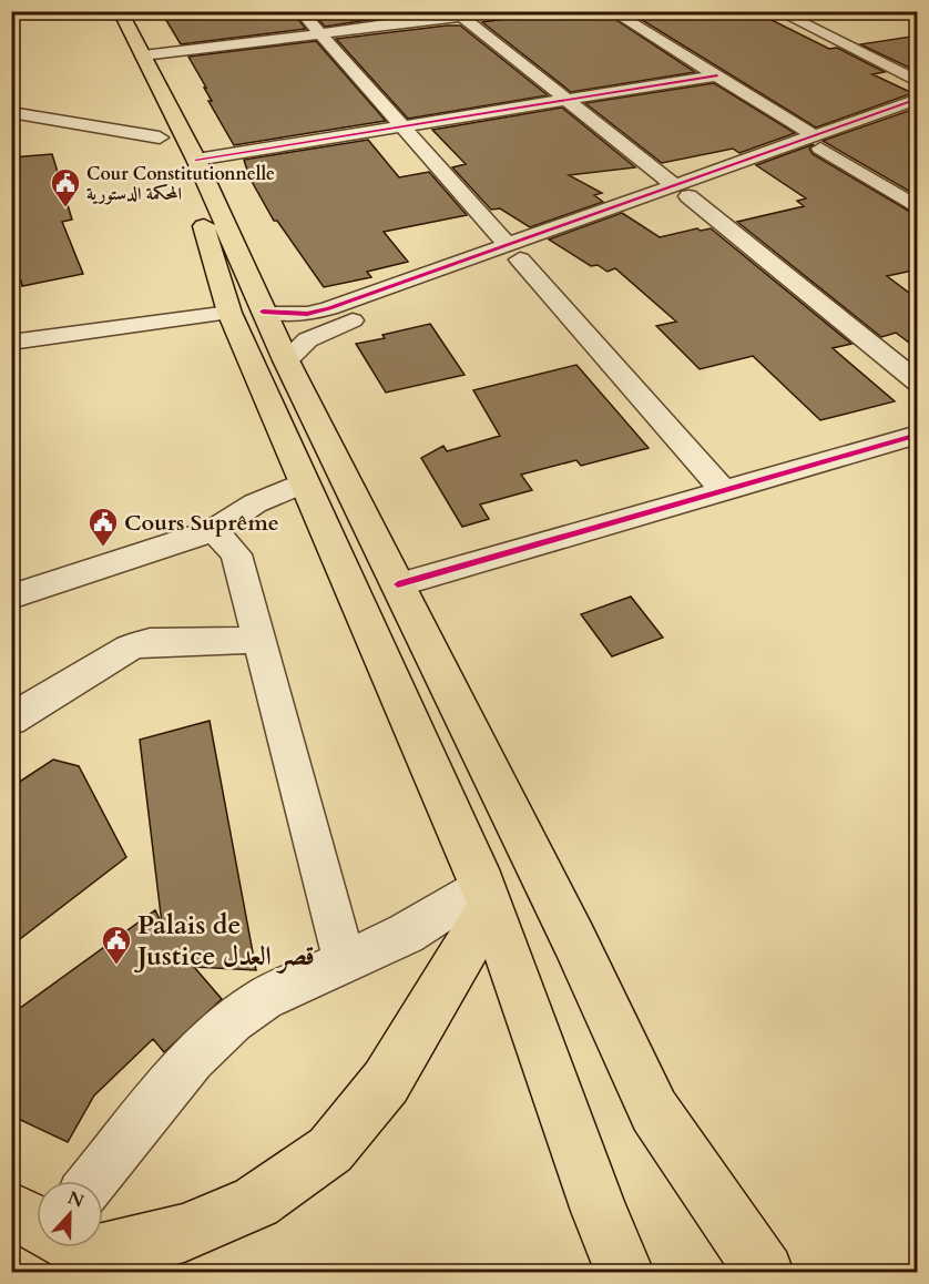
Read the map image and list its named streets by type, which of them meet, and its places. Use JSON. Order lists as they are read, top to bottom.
{
  "places": {
    "public building": ["Cour Constitutionnelle المحكمة الدستورية", "Cours Suprême", "Palais de Justice قصر العدل"]
  },
  "north": "top"
}
